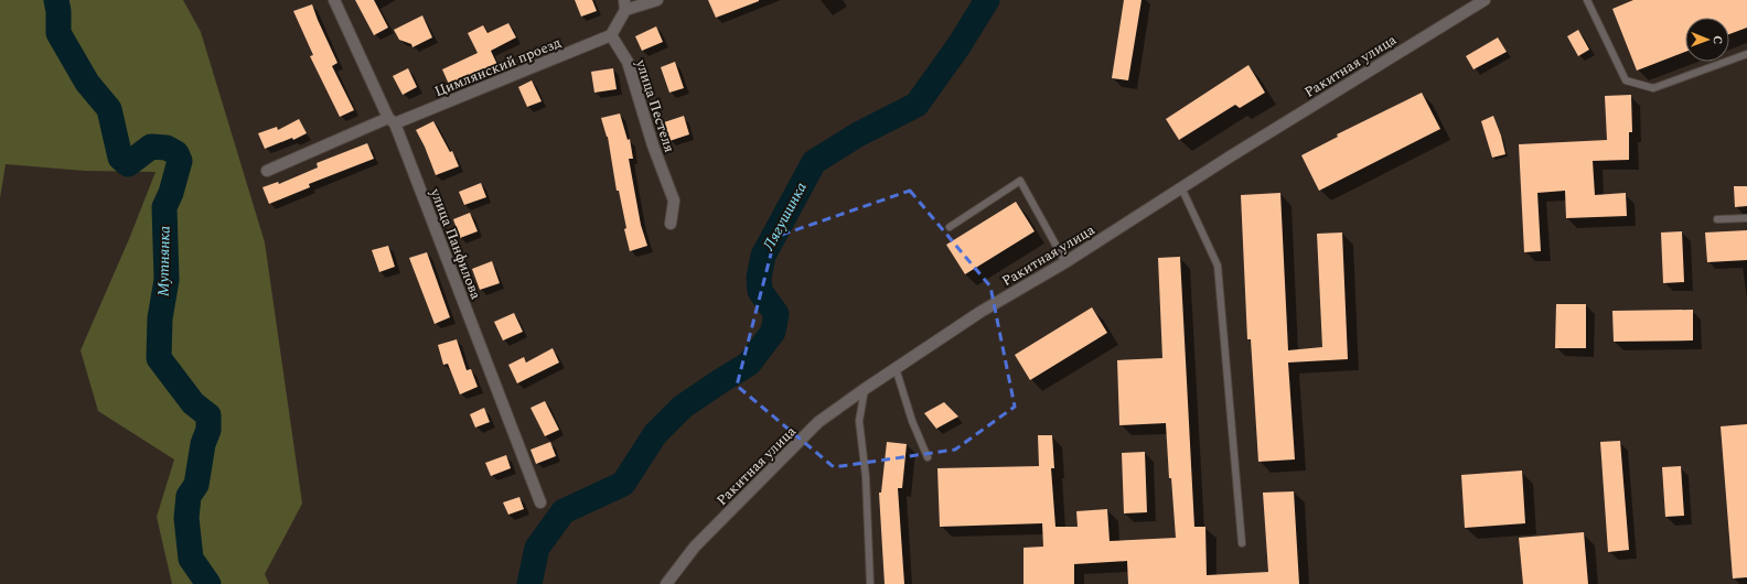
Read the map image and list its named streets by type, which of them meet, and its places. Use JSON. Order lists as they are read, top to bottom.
{
  "streets": {
    "street": [
      "Ракитная улица",
      "Цимлянский проезд",
      "улица Пестеля",
      "улица Панфилова"
    ]
  },
  "crossings": [
    ["Цимлянский проезд", "улица Пестеля"],
    ["Цимлянский проезд", "улица Панфилова"]
  ],
  "water": ["Лягушинка", "Мутнянка"],
  "north": "right"
}
